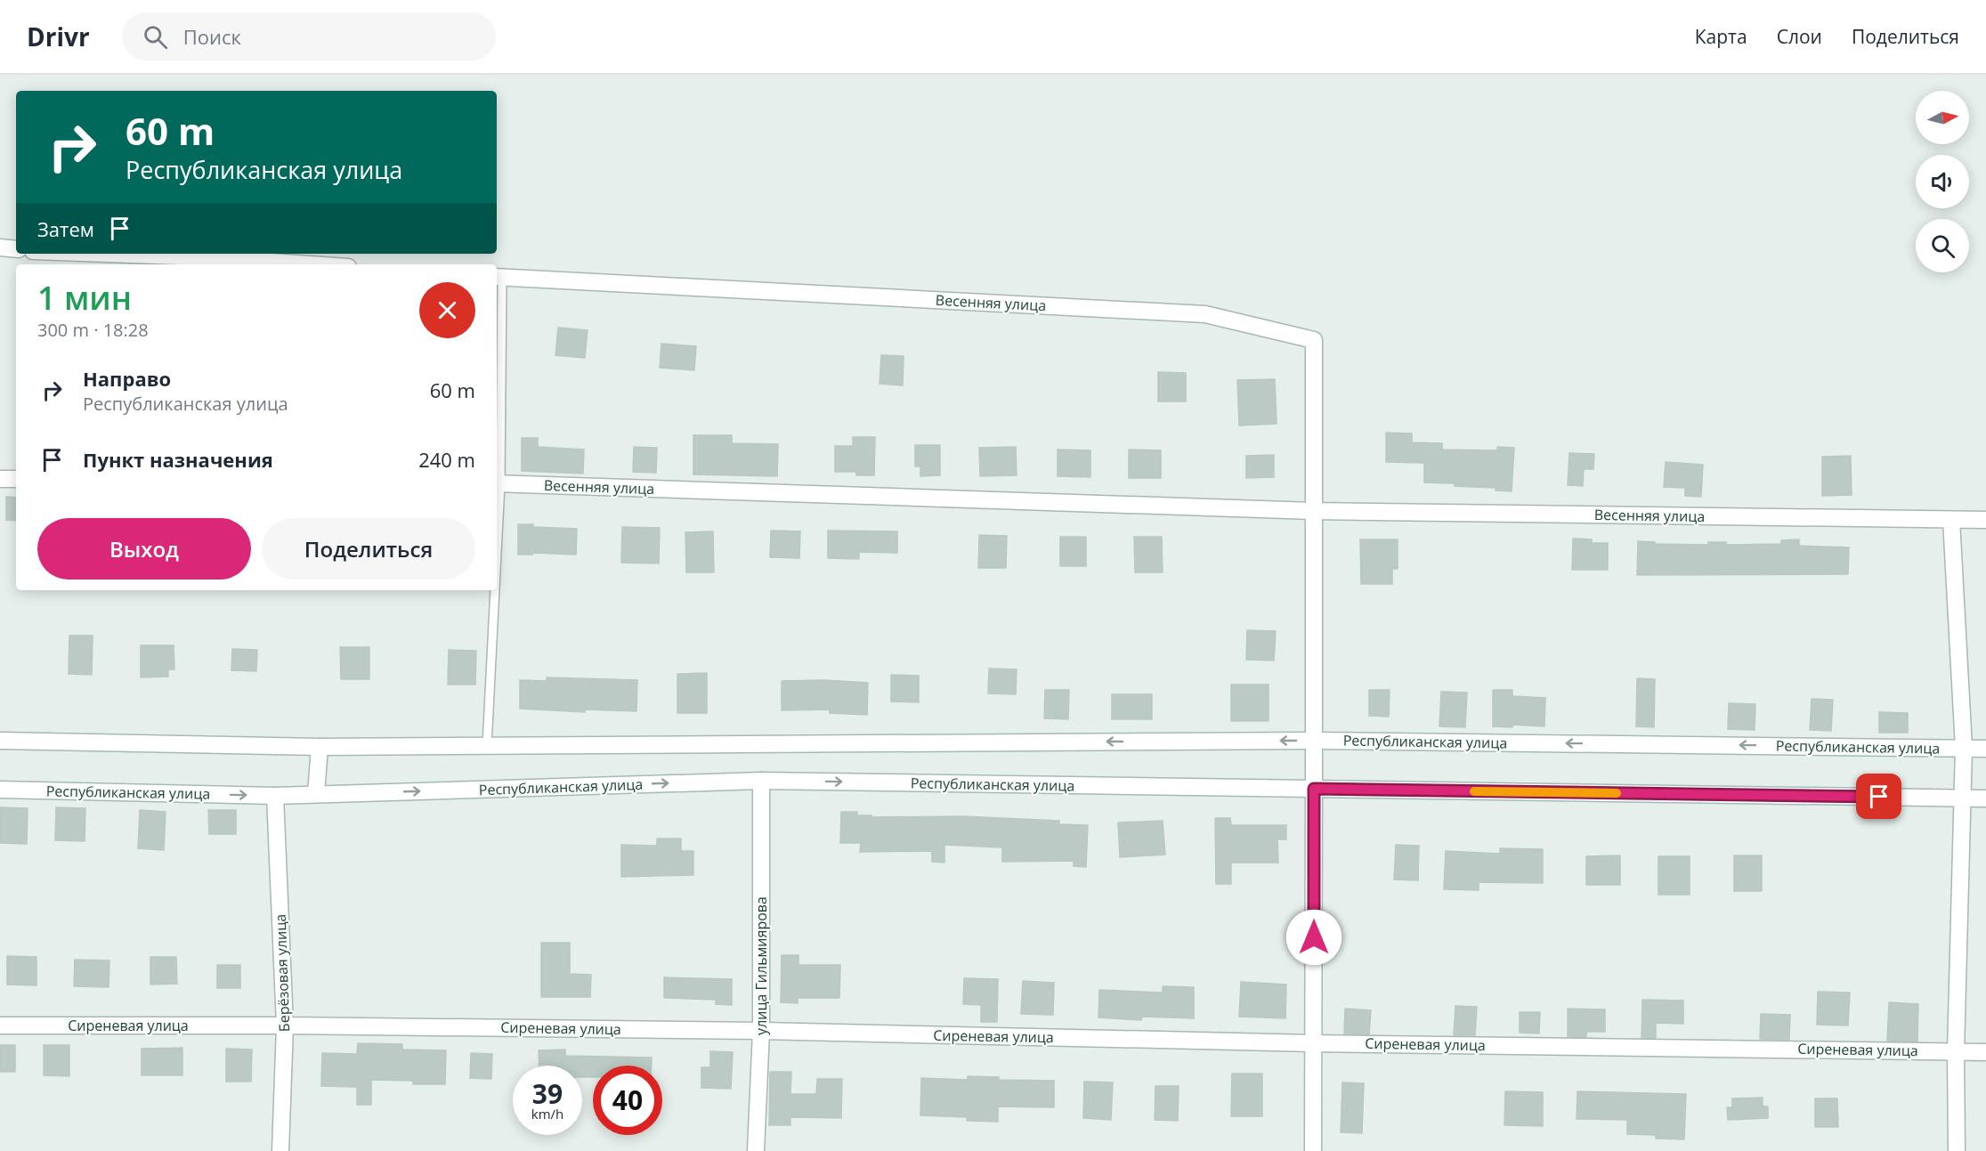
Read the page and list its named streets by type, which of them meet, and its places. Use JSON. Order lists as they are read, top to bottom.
{
  "streets": {
    "street": [
      "Весенняя улица",
      "Республиканская улица",
      "улица Гильмиярова",
      "Берёзовая улица",
      "Сиреневая улица"
    ]
  },
  "crossings": [
    ["Весенняя улица", "Республиканская улица"],
    ["Весенняя улица", "Сиреневая улица"],
    ["Республиканская улица", "улица Гильмиярова"],
    ["Республиканская улица", "Берёзовая улица"],
    ["улица Гильмиярова", "Сиреневая улица"],
    ["Берёзовая улица", "Сиреневая улица"]
  ],
  "north": "right",
  "page": {
    "header": "Drivr",
    "search": "Поиск",
    "nav": ["Карта", "Слои", "Поделиться"],
    "turn": ["60 m", "Республиканская улица"],
    "then": "Затем",
    "heading": ["1 мин", "300 m · 18:28"],
    "list": [
      {
        "name": "Направо",
        "note": "Республиканская улица",
        "value": "60 m"
      },
      {
        "name": "Пункт назначения",
        "value": "240 m"
      }
    ],
    "buttons": ["Выход", "Поделиться"],
    "speed": "39 km/h",
    "limit": "40"
  }
}
